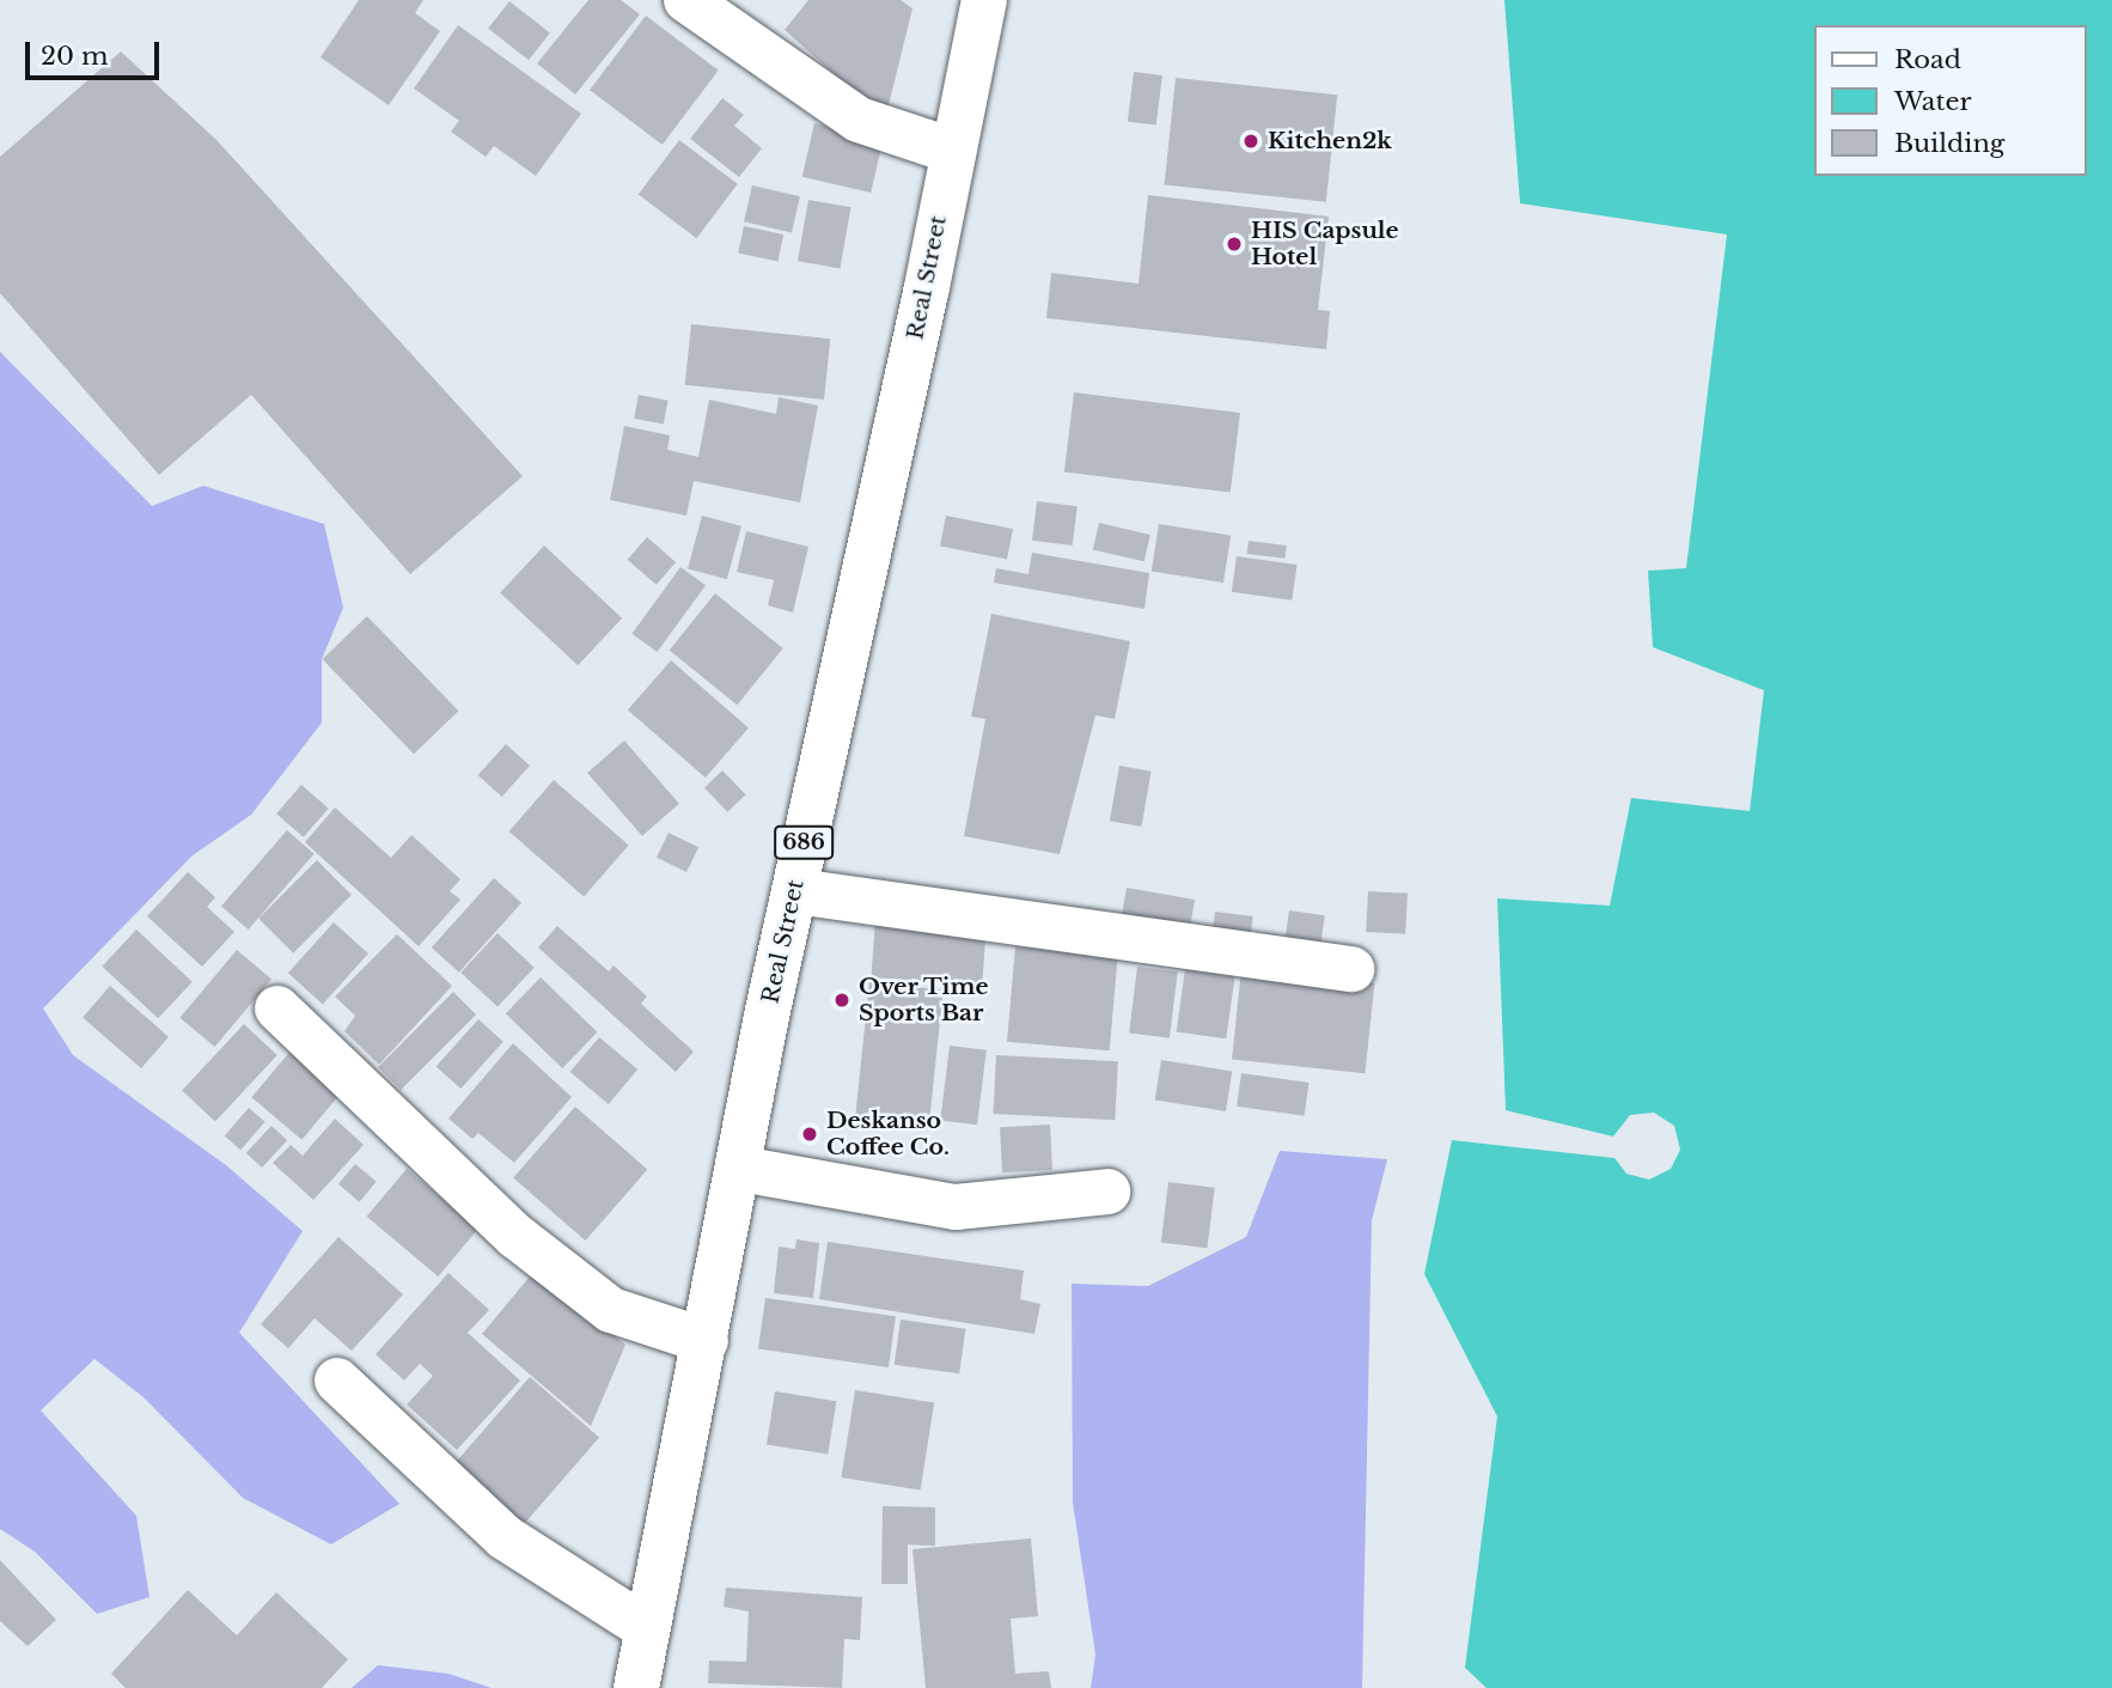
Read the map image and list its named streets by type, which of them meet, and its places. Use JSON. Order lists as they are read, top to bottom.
{
  "streets": {
    "street": ["Real Street", "686"]
  },
  "places": [
    "Kitchen2k",
    "HIS Capsule Hotel",
    "Over Time Sports Bar",
    "Deskanso Coffee Co."
  ],
  "legend": ["Road", "Water", "Building"],
  "scale_bar": "20 m"
}
